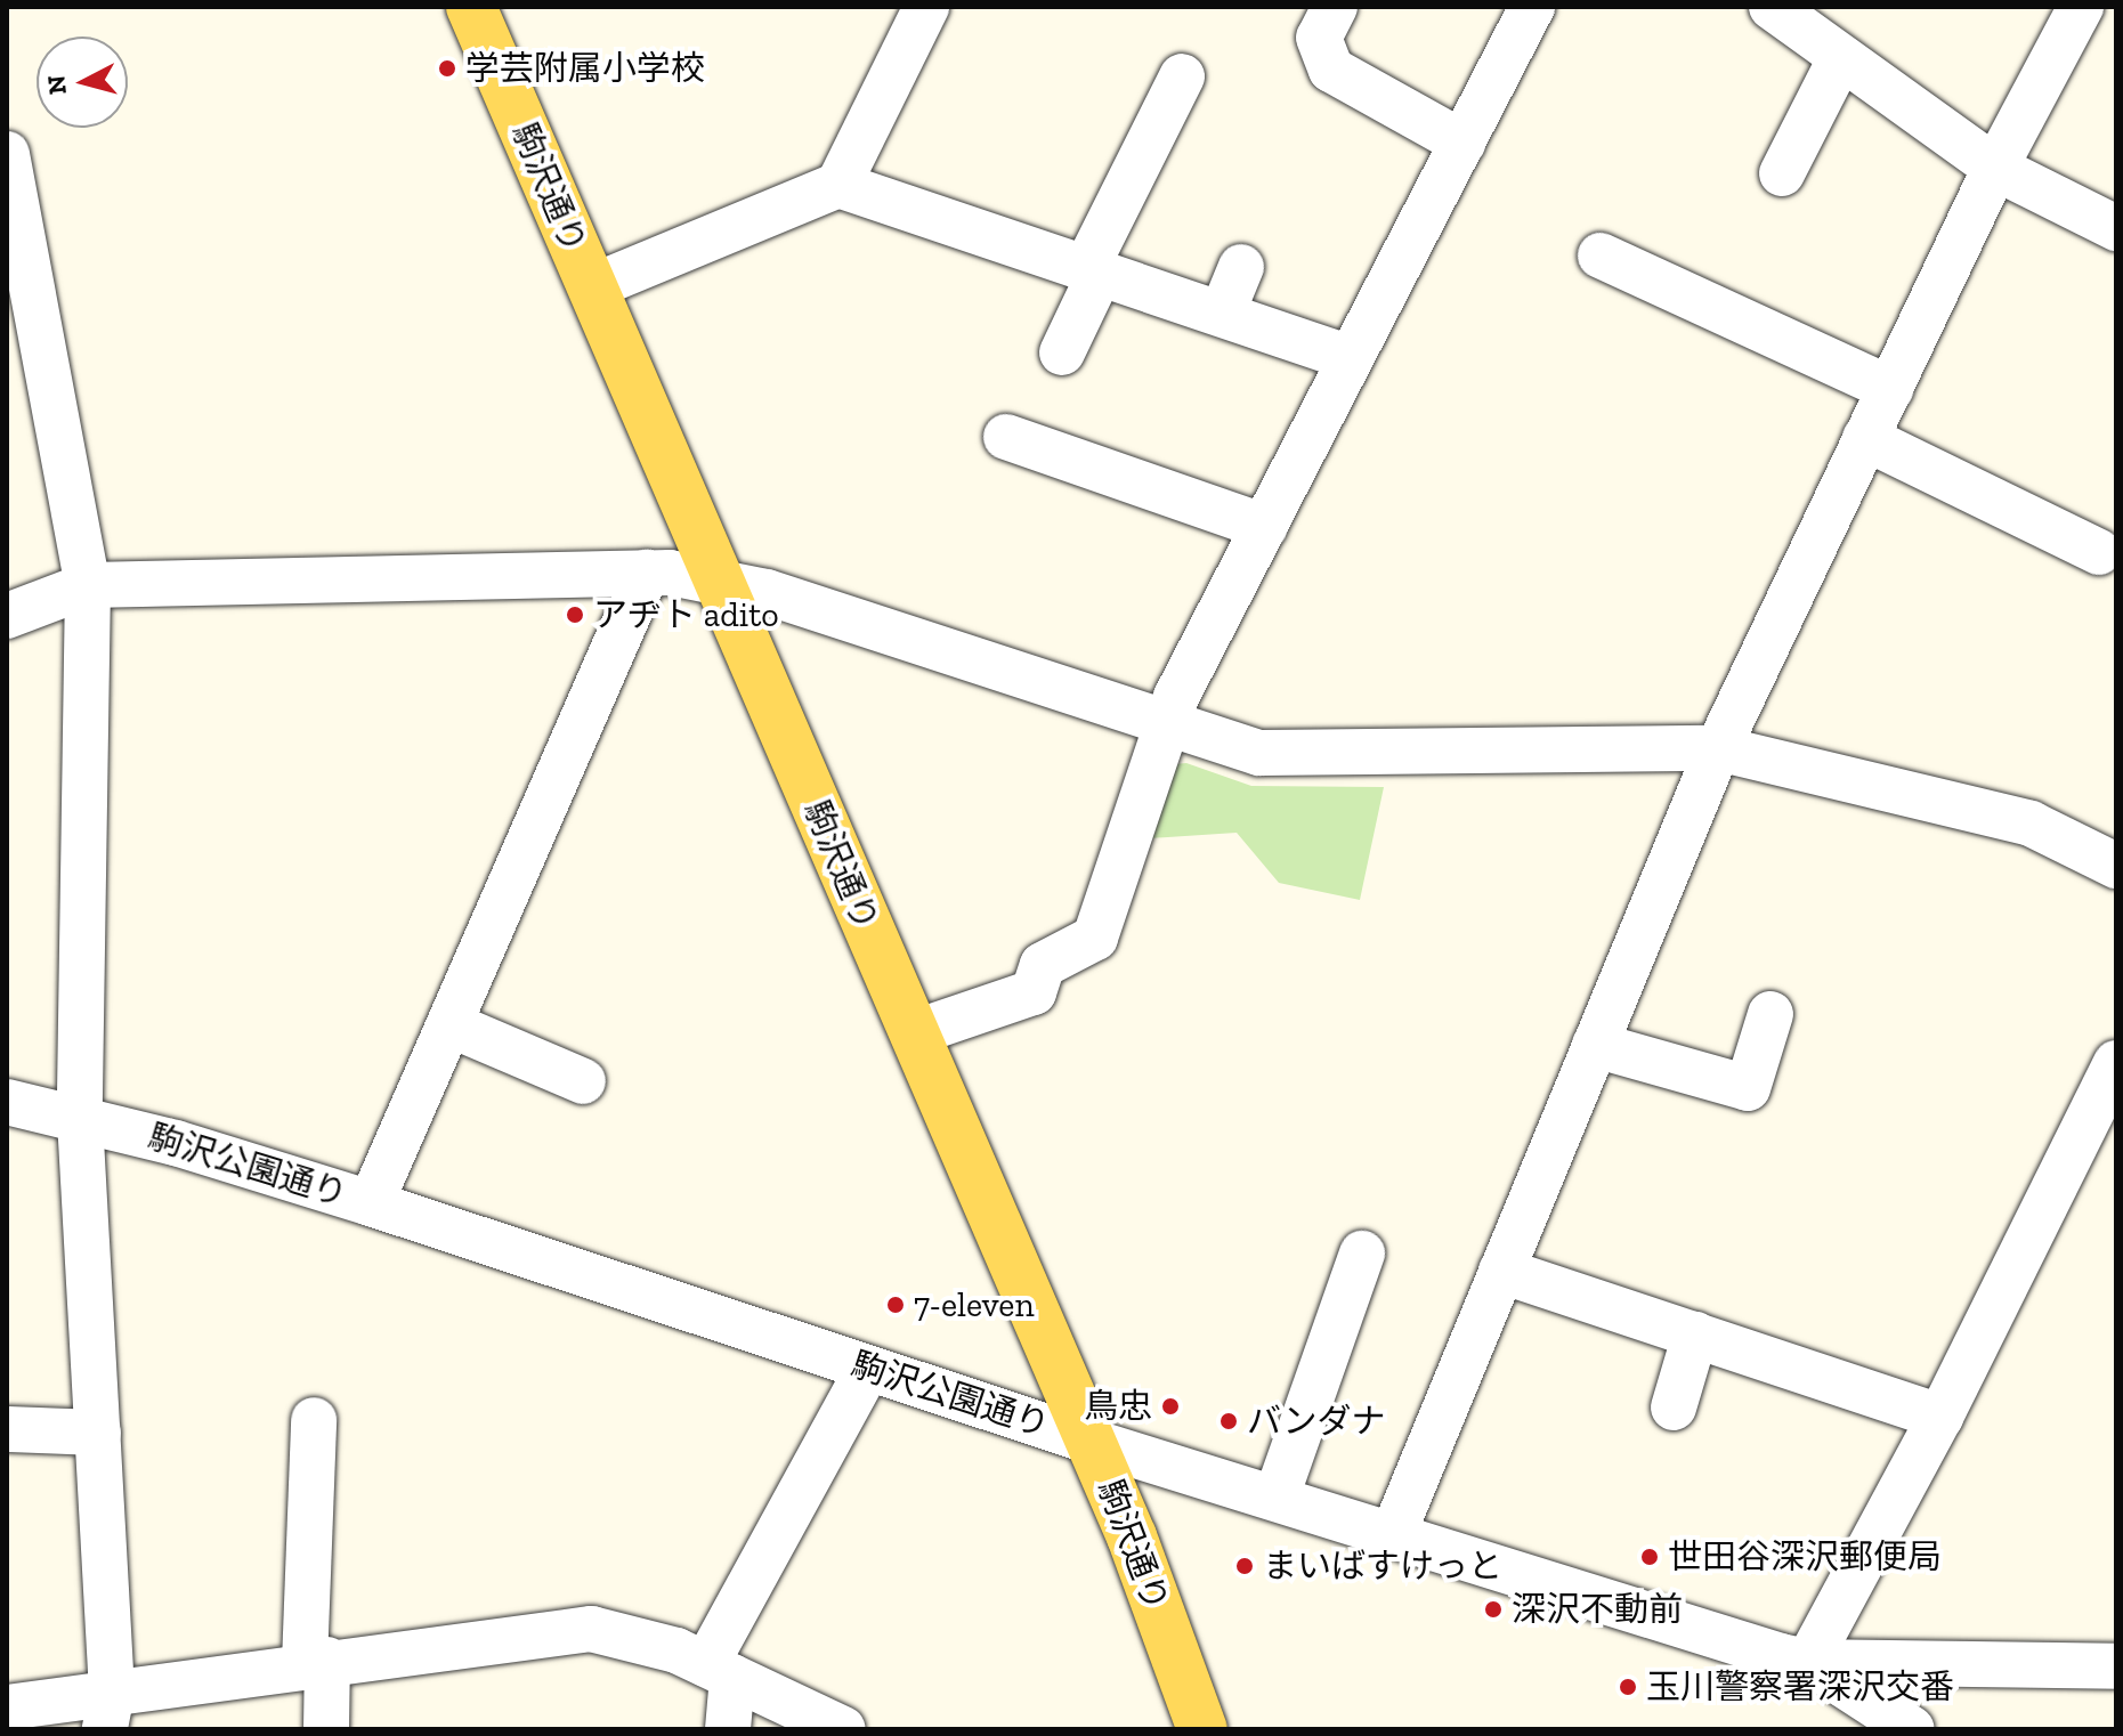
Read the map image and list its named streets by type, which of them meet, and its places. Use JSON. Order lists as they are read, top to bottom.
{
  "streets": {
    "main road": ["駒沢通り"],
    "street": ["駒沢公園通り"]
  },
  "crossings": [
    ["駒沢通り", "駒沢公園通り"]
  ],
  "places": [
    "学芸附属小学校",
    "アヂト adito",
    "7-eleven",
    "鳥忠",
    "バンダナ",
    "世田谷深沢郵便局",
    "まいばすけっと",
    "深沢不動前",
    "玉川警察署深沢交番"
  ],
  "north": "left"
}
